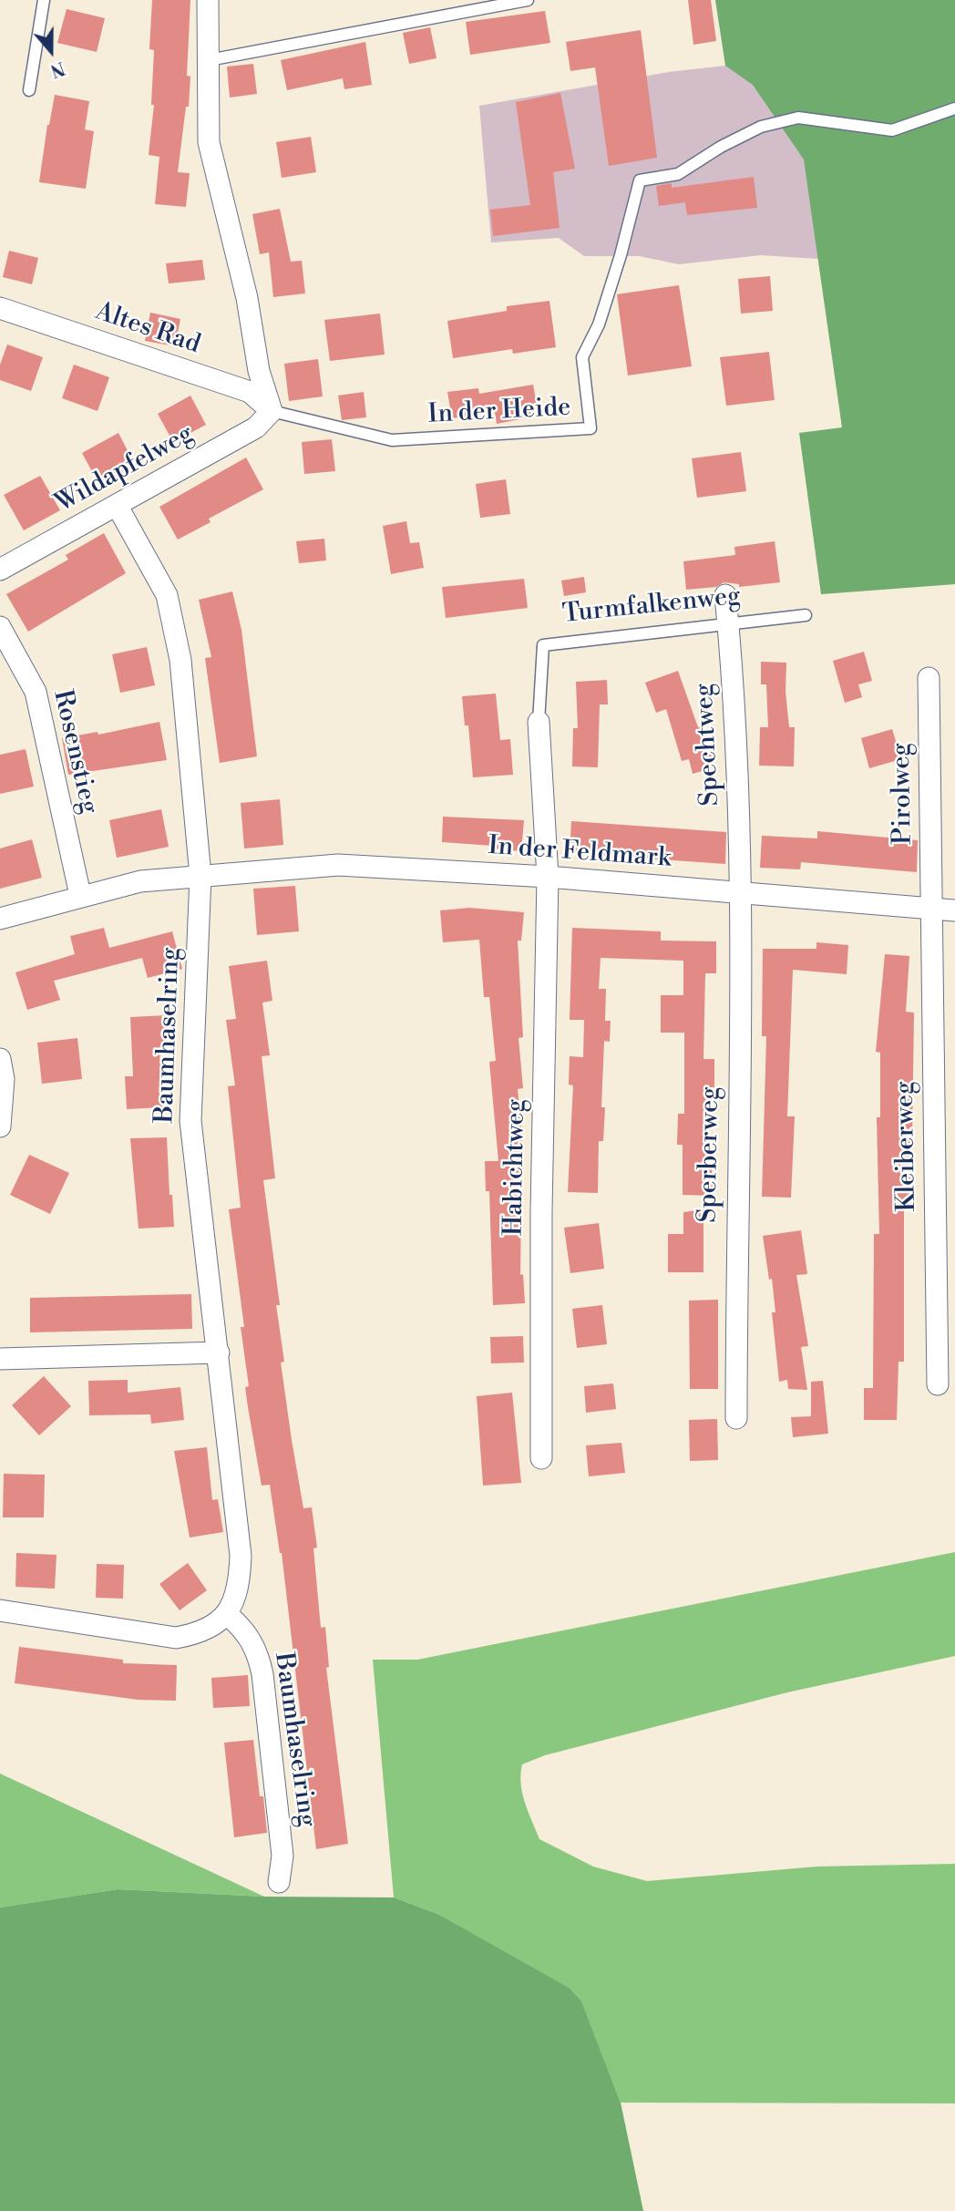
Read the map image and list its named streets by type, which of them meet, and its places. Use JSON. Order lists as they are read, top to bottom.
{
  "streets": {
    "street": [
      "Altes Rad",
      "Wildapfelweg",
      "Turmfalkenweg",
      "Spechtweg",
      "Rosenstieg",
      "Pirolweg",
      "In der Feldmark",
      "Baumhaselring",
      "Kleiberweg",
      "Sperberweg",
      "Habichtweg"
    ],
    "lane": ["In der Heide"]
  },
  "crossings": [
    ["Altes Rad", "In der Heide"],
    ["Altes Rad", "Wildapfelweg"],
    ["In der Heide", "Wildapfelweg"],
    ["Wildapfelweg", "Baumhaselring"],
    ["Turmfalkenweg", "Spechtweg"],
    ["Turmfalkenweg", "In der Feldmark"],
    ["Turmfalkenweg", "Habichtweg"],
    ["Spechtweg", "In der Feldmark"],
    ["Spechtweg", "Sperberweg"],
    ["Rosenstieg", "In der Feldmark"],
    ["Pirolweg", "In der Feldmark"],
    ["Pirolweg", "Kleiberweg"],
    ["In der Feldmark", "Baumhaselring"],
    ["In der Feldmark", "Kleiberweg"],
    ["In der Feldmark", "Sperberweg"],
    ["In der Feldmark", "Habichtweg"]
  ],
  "north": "bottom"
}
